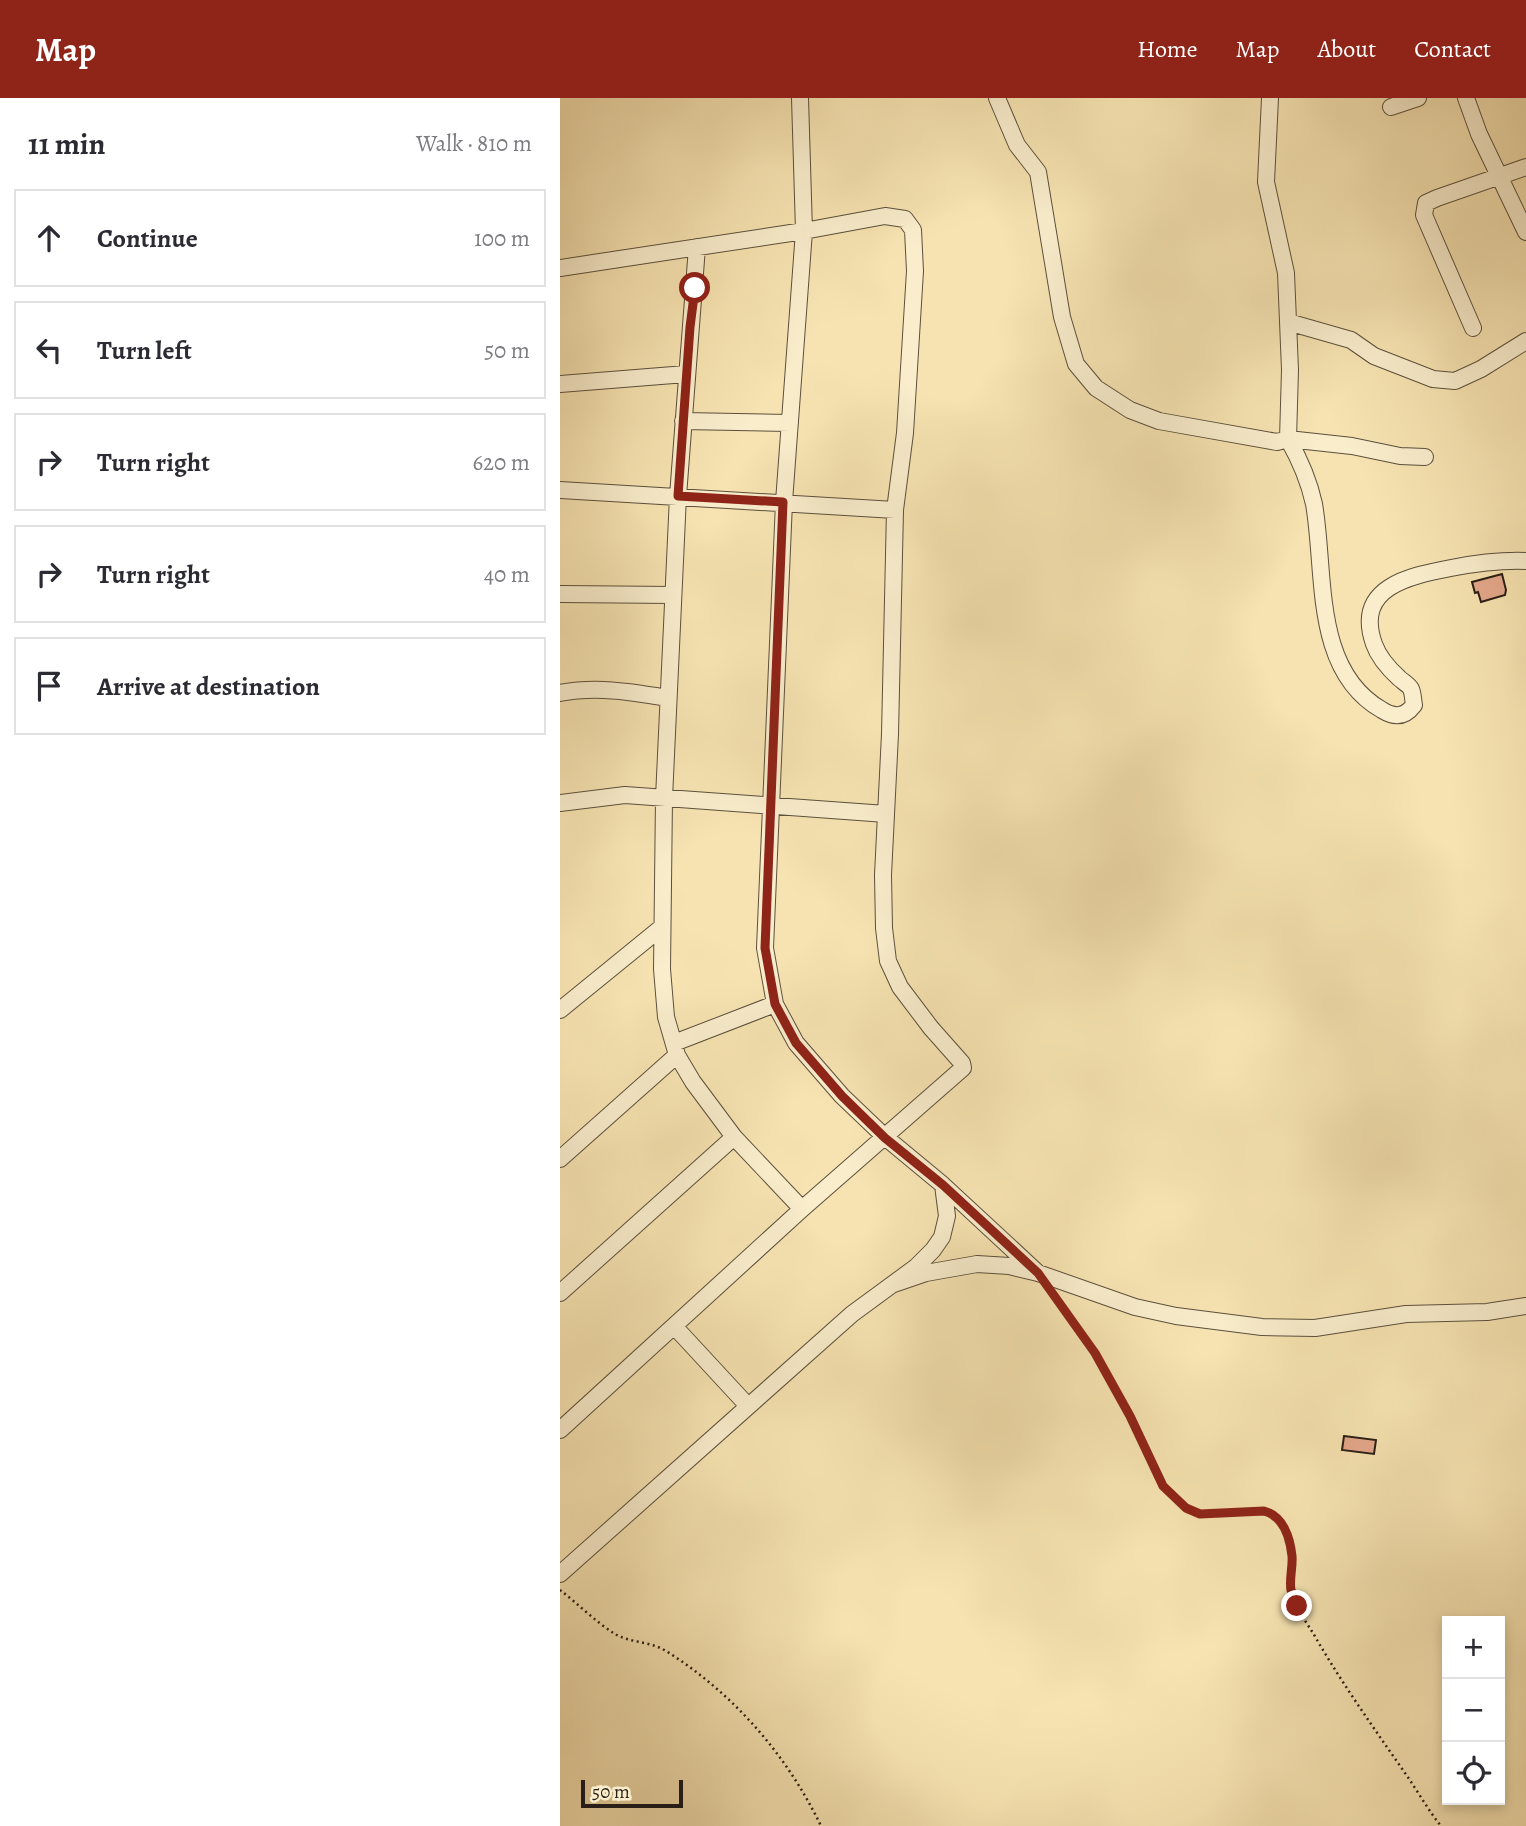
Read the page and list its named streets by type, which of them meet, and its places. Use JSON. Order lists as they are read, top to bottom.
{
  "scale_bar": "50 m",
  "page": {
    "header": "Map",
    "nav": [
      "Home",
      "Map",
      "About",
      "Contact"
    ],
    "heading": ["11 min", "Walk · 810 m"],
    "list": [
      ["Continue", "100 m"],
      ["Turn left", "50 m"],
      ["Turn right", "620 m"],
      ["Turn right", "40 m"],
      "Arrive at destination"
    ],
    "map_buttons": ["+", "−"],
    "scale": "50 m"
  }
}
